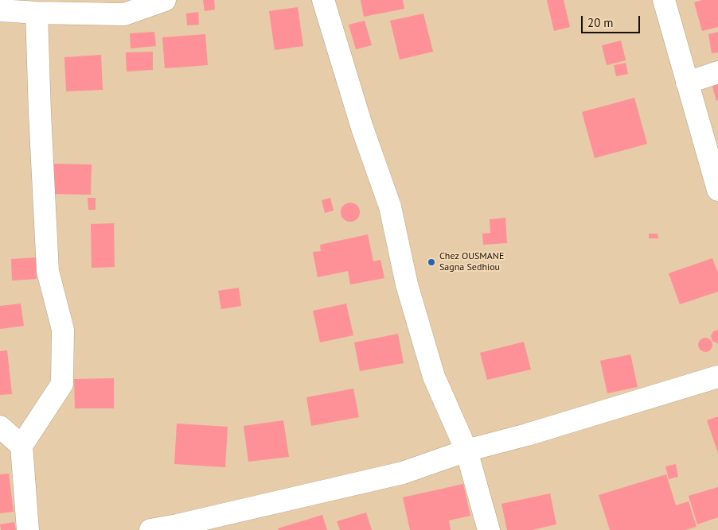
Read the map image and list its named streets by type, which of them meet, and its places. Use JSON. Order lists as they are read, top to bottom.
{
  "places": ["Chez OUSMANE Sagna Sedhiou"],
  "scale_bar": "20 m"
}
